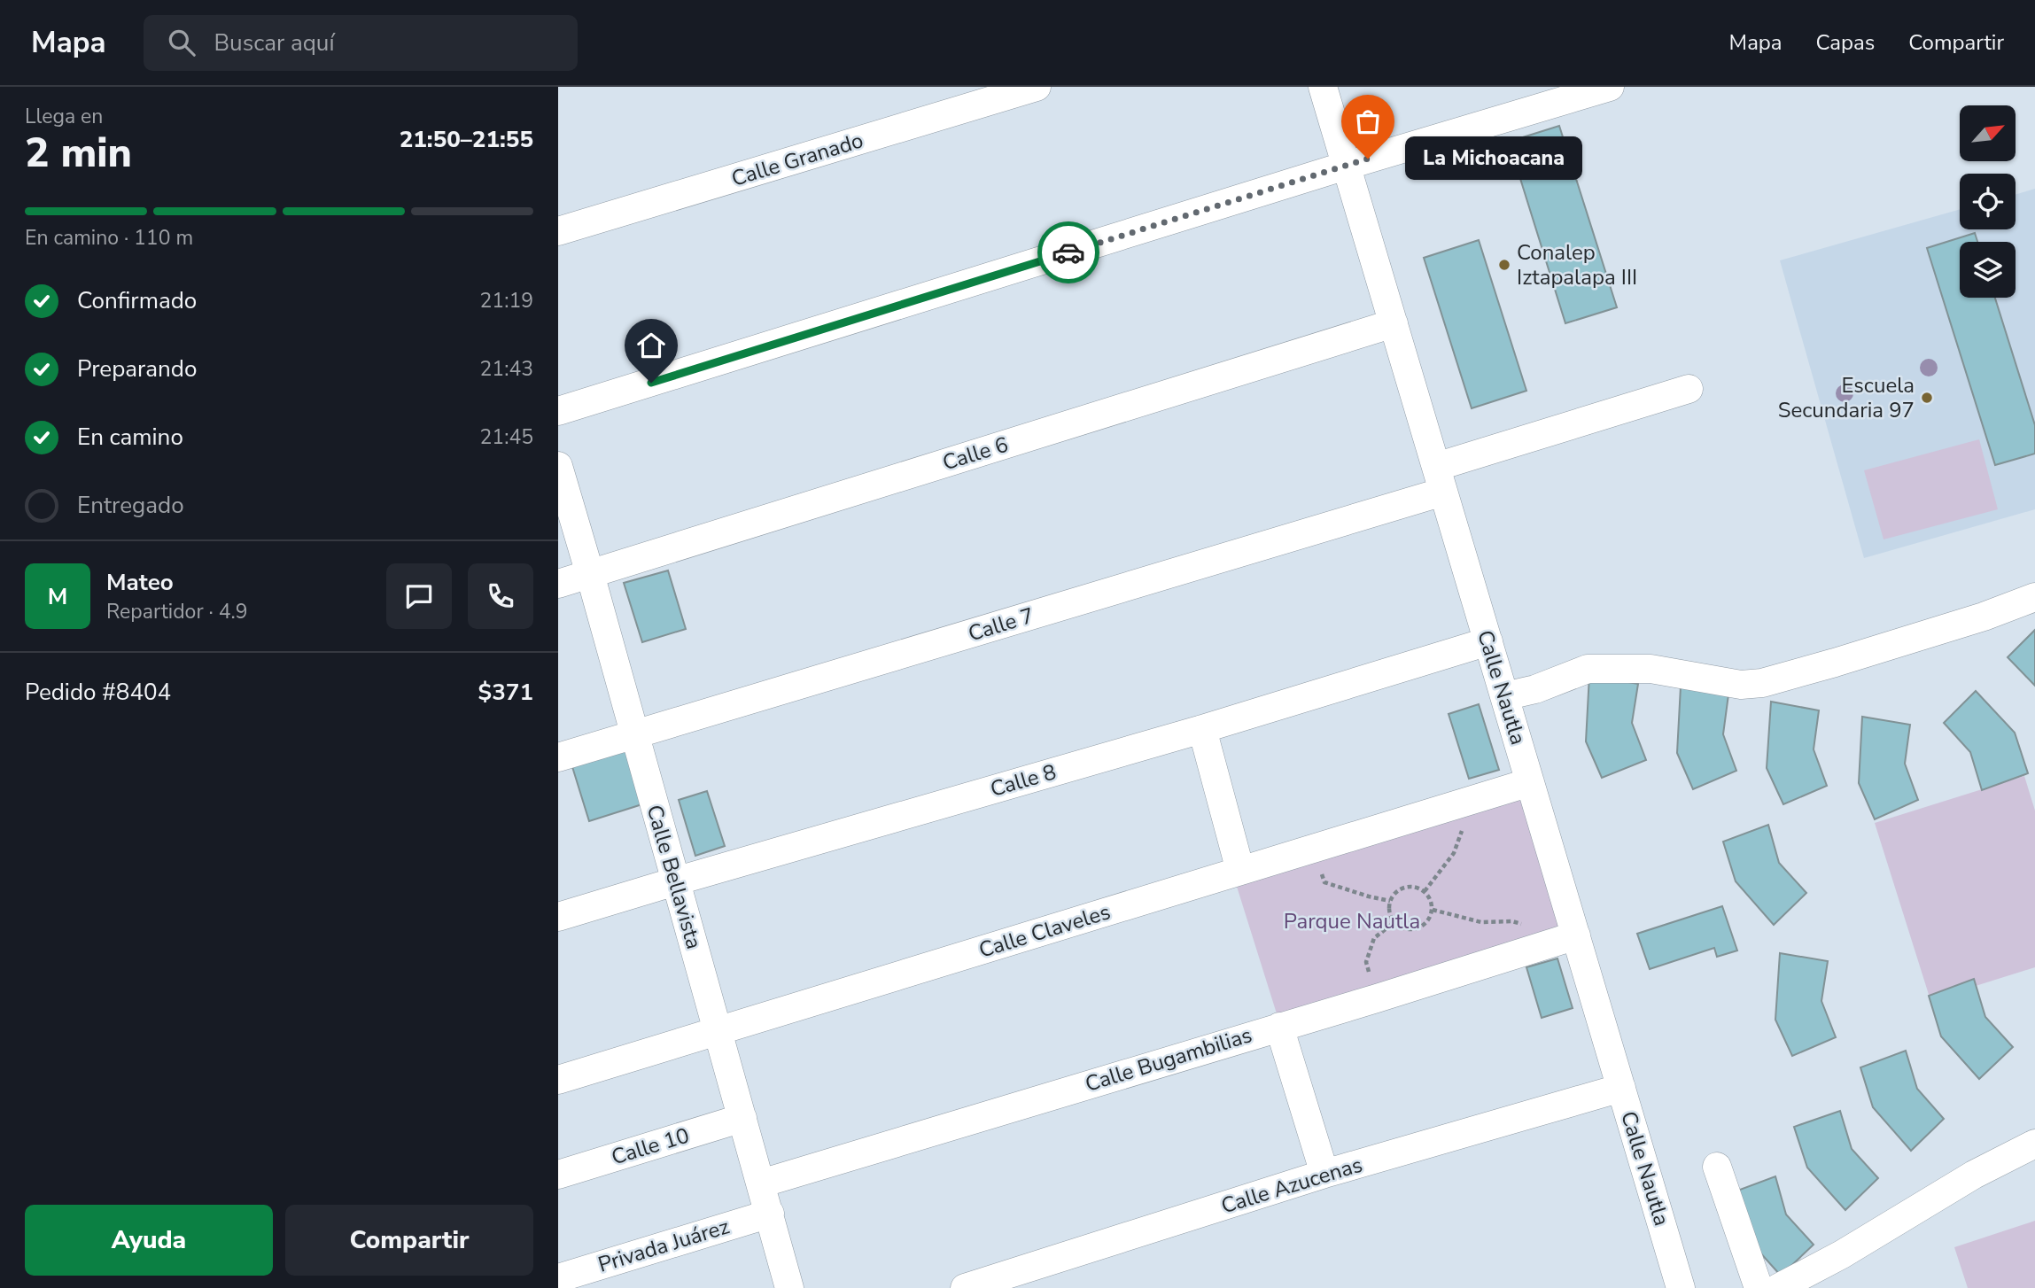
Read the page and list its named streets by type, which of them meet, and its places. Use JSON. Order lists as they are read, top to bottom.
{
  "streets": {
    "street": [
      "Calle Granado",
      "Calle 6",
      "Calle 7",
      "Calle Nautla",
      "Calle 8",
      "Calle Bellavista",
      "Calle Claveles",
      "Calle Bugambilias",
      "Calle 10",
      "Calle Azucenas",
      "Privada Juárez"
    ]
  },
  "crossings": [
    ["Calle 6", "Calle Nautla"],
    ["Calle 6", "Calle Bellavista"],
    ["Calle 7", "Calle Nautla"],
    ["Calle 7", "Calle Bellavista"],
    ["Calle Nautla", "Calle 8"],
    ["Calle Nautla", "Calle Claveles"],
    ["Calle Nautla", "Calle Bugambilias"],
    ["Calle Nautla", "Calle Azucenas"],
    ["Calle 8", "Calle Bellavista"],
    ["Calle Bellavista", "Calle Claveles"],
    ["Calle Bellavista", "Calle Bugambilias"],
    ["Calle Bellavista", "Calle 10"],
    ["Calle Bellavista", "Privada Juárez"]
  ],
  "parks": ["Parque Nautla"],
  "places": ["La Michoacana", "Conalep Iztapalapa III", "Escuela Secundaria 97"],
  "north": "top right",
  "page": {
    "header": "Mapa",
    "search": "Buscar aquí",
    "nav": ["Mapa", "Capas", "Compartir"],
    "heading": ["2 min", "Llega en", "21:50–21:55"],
    "panel": [
      "Mateo",
      "Repartidor · 4.9",
      "Pedido #8404",
      "$371"
    ],
    "bubble": "La Michoacana",
    "bar": "En camino · 110 m",
    "list": [
      ["Confirmado", "21:19"],
      ["Preparando", "21:43"],
      ["En camino", "21:45"],
      "Entregado"
    ],
    "round": "M",
    "buttons": ["Ayuda", "Compartir"]
  }
}
